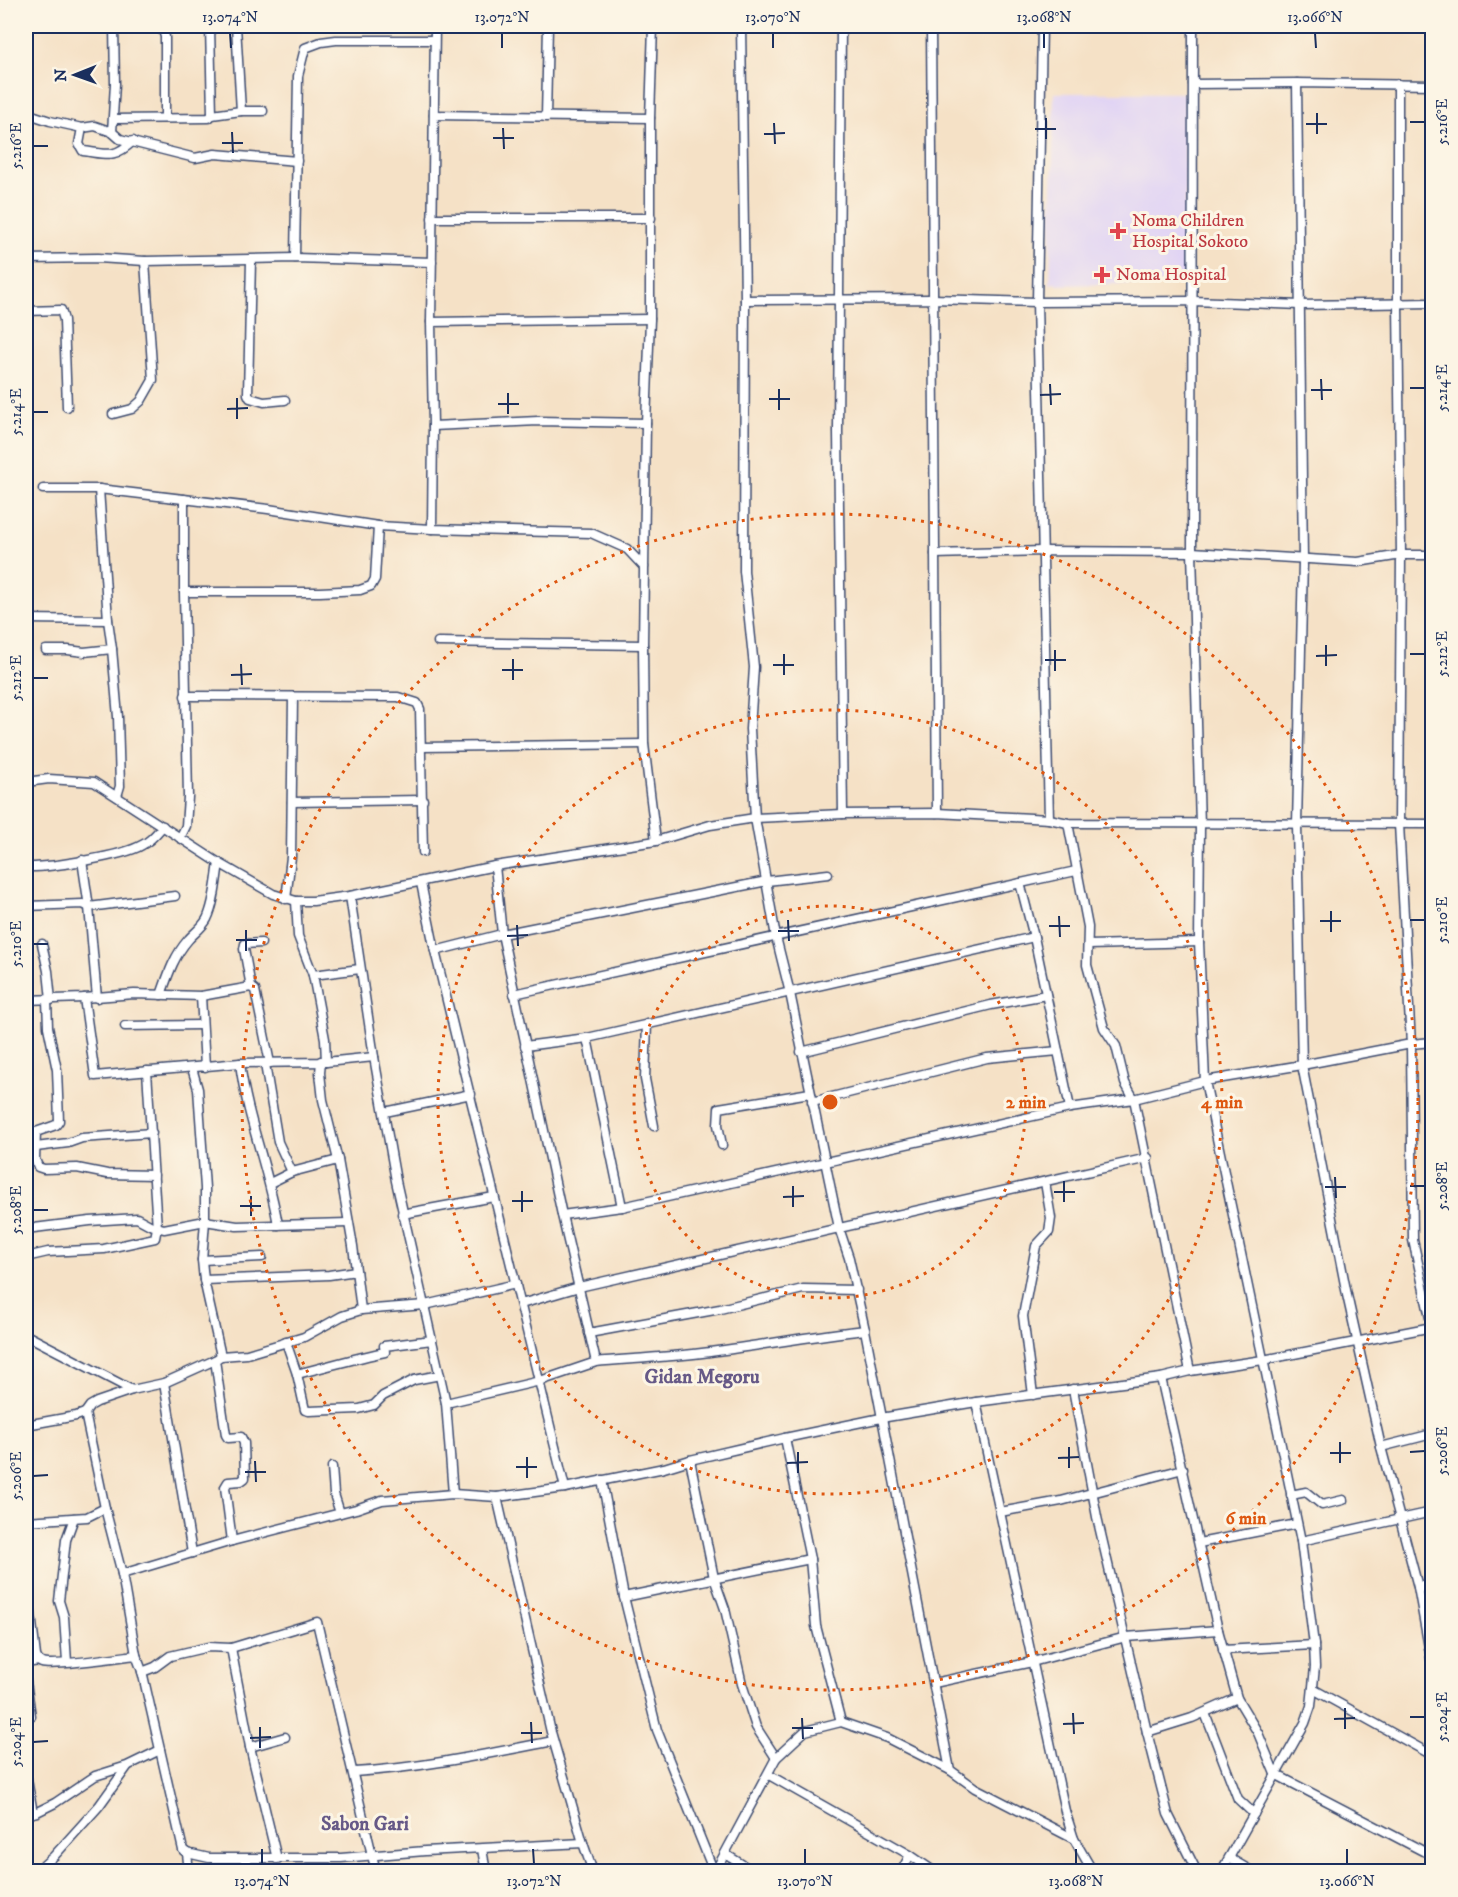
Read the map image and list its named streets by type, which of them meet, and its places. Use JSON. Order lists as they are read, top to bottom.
{
  "districts": ["Gidan Megoru", "Sabon Gari"],
  "places": {
    "health": ["Noma Children Hospital Sokoto", "Noma Hospital"]
  },
  "north": "left",
  "coordinates": [
    "13.074°N",
    "13.072°N",
    "13.070°N",
    "13.068°N",
    "13.066°N",
    "5.216°E",
    "5.214°E",
    "5.212°E",
    "5.210°E",
    "5.208°E",
    "5.206°E",
    "5.204°E"
  ],
  "rings": ["2 min", "4 min", "6 min"]
}
